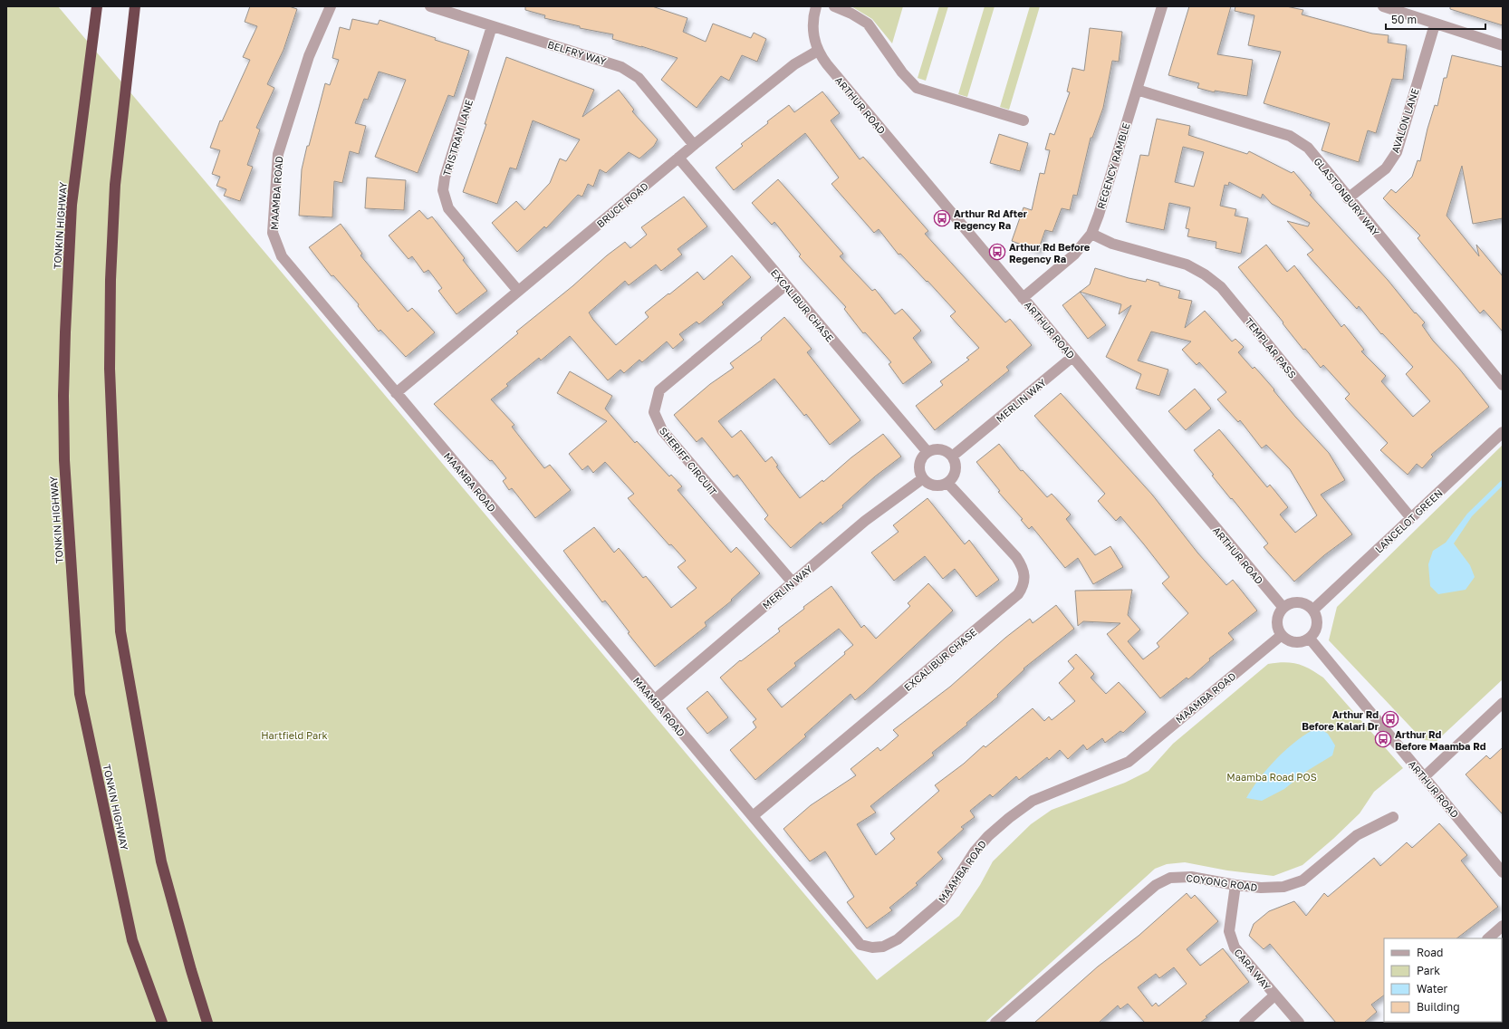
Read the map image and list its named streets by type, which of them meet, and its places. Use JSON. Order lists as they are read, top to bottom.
{
  "streets": {
    "highway": ["TONKIN HIGHWAY"],
    "street": [
      "BELFRY WAY",
      "ARTHUR ROAD",
      "AVALON LANE",
      "TRISTRAM LANE",
      "REGENCY RAMBLE",
      "MAAMBA ROAD",
      "GLASTONBURY WAY",
      "BRUCE ROAD",
      "EXCALIBUR CHASE",
      "TEMPLAR PASS",
      "MERLIN WAY",
      "SHERIFF CIRCUIT",
      "LANCELOT GREEN",
      "COYONG ROAD",
      "CARA WAY"
    ]
  },
  "crossings": [
    ["BELFRY WAY", "TRISTRAM LANE"],
    ["BELFRY WAY", "BRUCE ROAD"],
    ["ARTHUR ROAD", "REGENCY RAMBLE"],
    ["ARTHUR ROAD", "MAAMBA ROAD"],
    ["ARTHUR ROAD", "BRUCE ROAD"],
    ["ARTHUR ROAD", "MERLIN WAY"],
    ["ARTHUR ROAD", "LANCELOT GREEN"],
    ["AVALON LANE", "GLASTONBURY WAY"],
    ["TRISTRAM LANE", "BRUCE ROAD"],
    ["REGENCY RAMBLE", "GLASTONBURY WAY"],
    ["REGENCY RAMBLE", "TEMPLAR PASS"],
    ["MAAMBA ROAD", "BRUCE ROAD"],
    ["MAAMBA ROAD", "EXCALIBUR CHASE"],
    ["MAAMBA ROAD", "MERLIN WAY"],
    ["MAAMBA ROAD", "LANCELOT GREEN"],
    ["BRUCE ROAD", "EXCALIBUR CHASE"],
    ["EXCALIBUR CHASE", "MERLIN WAY"],
    ["EXCALIBUR CHASE", "SHERIFF CIRCUIT"],
    ["TEMPLAR PASS", "LANCELOT GREEN"],
    ["MERLIN WAY", "SHERIFF CIRCUIT"],
    ["COYONG ROAD", "CARA WAY"]
  ],
  "parks": ["Hartfield Park", "Maamba Road POS"],
  "places": {
    "bus stop": [
      "Arthur Rd After Regency Ra",
      "Arthur Rd Before Regency Ra",
      "Arthur Rd Before Kalari Dr",
      "Arthur Rd Before Maamba Rd"
    ]
  },
  "legend": [
    "Road",
    "Park",
    "Water",
    "Building"
  ],
  "scale_bar": "50 m"
}
